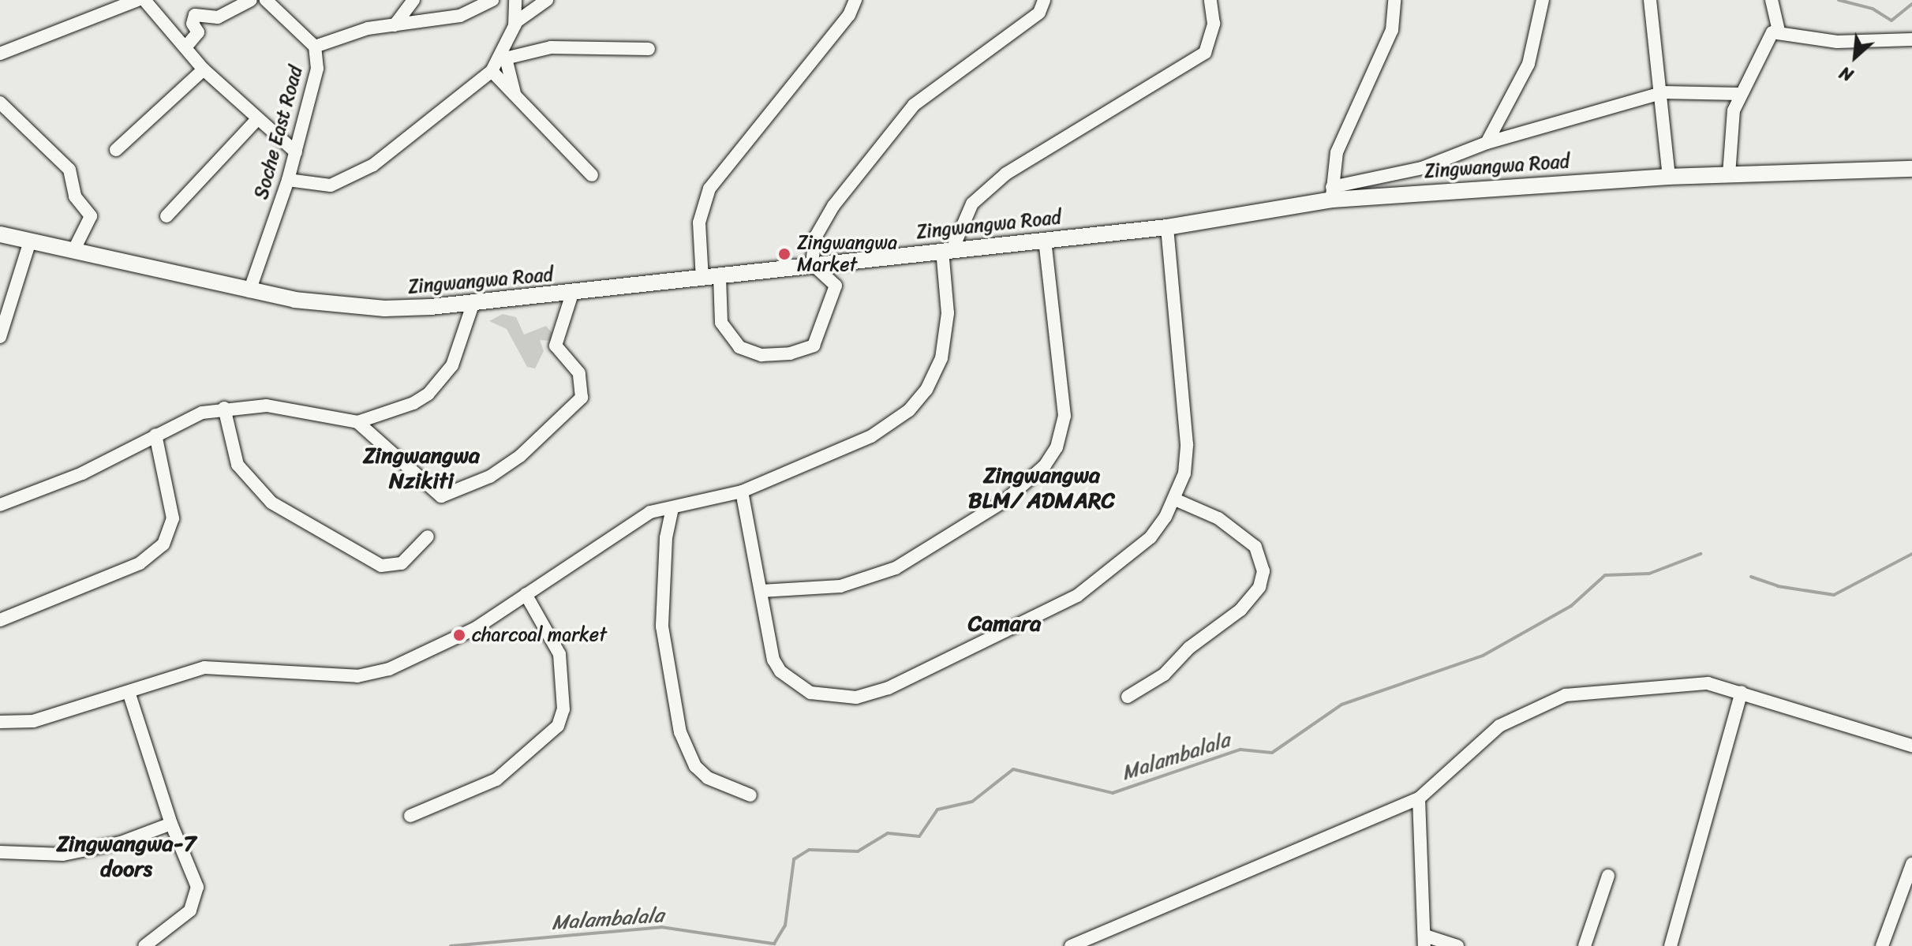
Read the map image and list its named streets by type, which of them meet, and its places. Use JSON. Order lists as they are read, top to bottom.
{
  "streets": {
    "street": ["Soche East Road", "Zingwangwa Road"]
  },
  "crossings": [
    ["Soche East Road", "Zingwangwa Road"]
  ],
  "districts": [
    "Zingwangwa Nzikiti",
    "Zingwangwa BLM/ ADMARC",
    "Camara",
    "Zingwangwa-7 doors"
  ],
  "water": ["Malambalala"],
  "places": ["Zingwangwa Market", "charcoal market"],
  "north": "bottom left"
}
